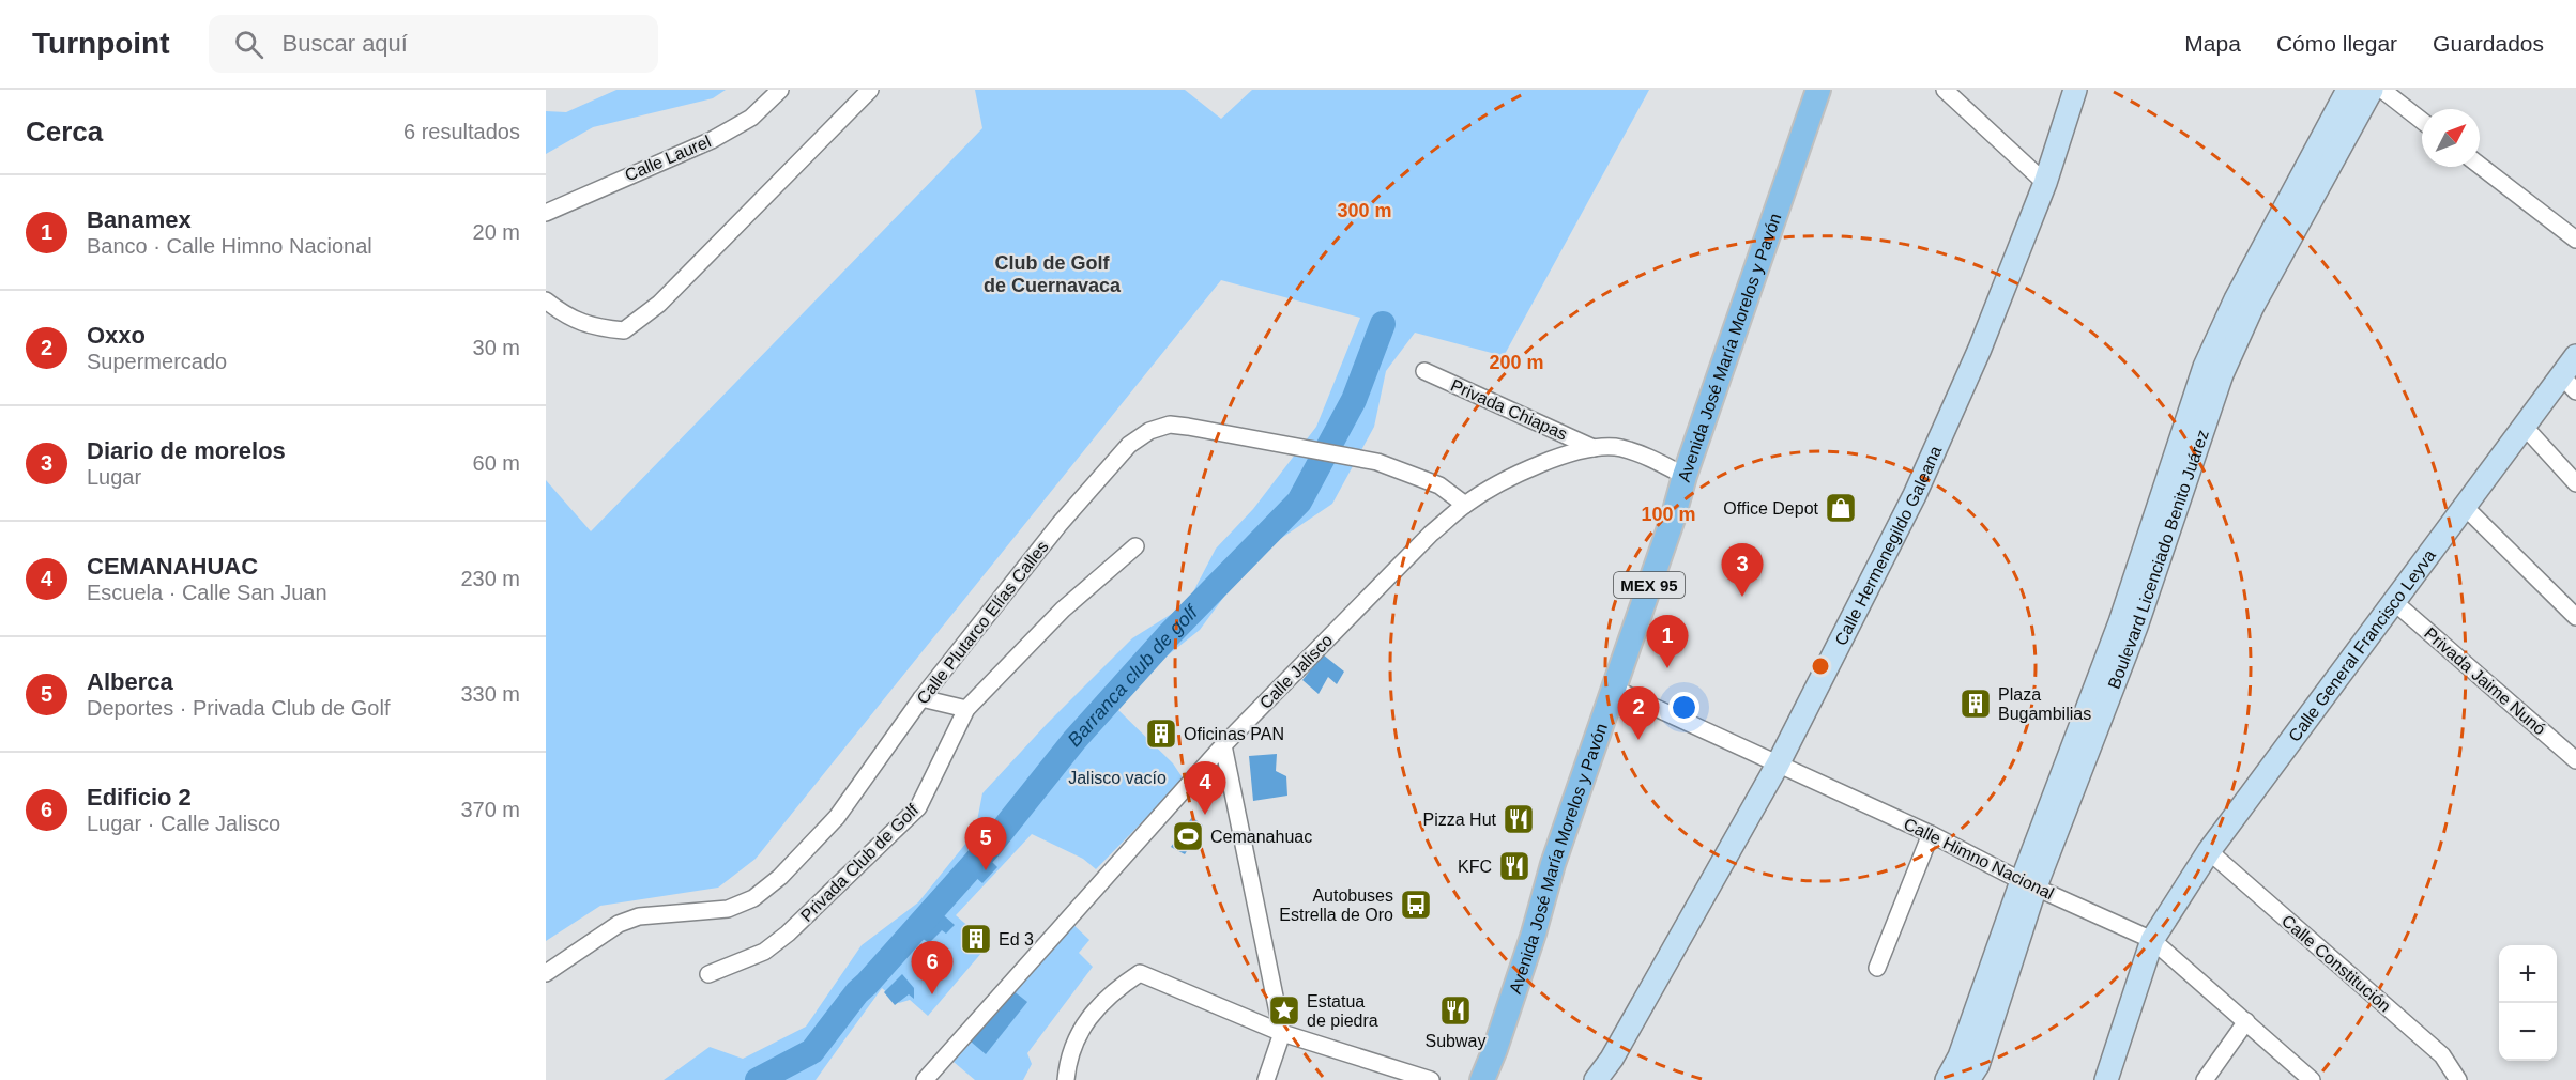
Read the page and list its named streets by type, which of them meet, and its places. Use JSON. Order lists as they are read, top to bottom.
{
  "streets": {
    "main road": ["Avenida José María Morelos y Pavón", "MEX 95"],
    "street": [
      "Calle Laurel",
      "Privada Chiapas",
      "Calle Hermenegildo Galeana",
      "Boulevard Licenciado Benito Juárez",
      "Calle Plutarco Elías Calles",
      "Calle General Francisco Leyva",
      "Calle Jalisco",
      "Privada Jaime Nunó",
      "Calle Himno Nacional",
      "Privada Club de Golf",
      "Calle Constitución"
    ]
  },
  "crossings": [
    ["Avenida José María Morelos y Pavón", "Calle Jalisco"],
    ["Avenida José María Morelos y Pavón", "Calle Himno Nacional"],
    ["Privada Chiapas", "Calle Jalisco"],
    ["Calle Hermenegildo Galeana", "Calle Himno Nacional"],
    ["Boulevard Licenciado Benito Juárez", "Calle Himno Nacional"],
    ["Calle Plutarco Elías Calles", "Calle Jalisco"],
    ["Calle General Francisco Leyva", "Privada Jaime Nunó"],
    ["Calle General Francisco Leyva", "Calle Himno Nacional"],
    ["Calle General Francisco Leyva", "Calle Constitución"]
  ],
  "districts": ["Club de Golf de Cuernavaca"],
  "water": ["Barranca club de golf"],
  "parks": ["Jalisco vacío"],
  "places": {
    "shop": ["Office Depot"],
    "building": ["Plaza Bugambilias", "Oficinas PAN", "Ed 3"],
    "restaurant": ["Pizza Hut", "KFC", "Subway"],
    "sports": ["Cemanahuac"],
    "bus stop": ["Autobuses Estrella de Oro"],
    "place": ["Estatua de piedra"]
  },
  "north": "top right",
  "page": {
    "header": "Turnpoint",
    "search": "Buscar aquí",
    "nav": ["Mapa", "Cómo llegar", "Guardados"],
    "heading": ["Cerca", "6 resultados"],
    "list": [
      {
        "mark": "1",
        "name": "Banamex",
        "note": "Banco · Calle Himno Nacional",
        "value": "20 m"
      },
      {
        "mark": "2",
        "name": "Oxxo",
        "note": "Supermercado",
        "value": "30 m"
      },
      {
        "mark": "3",
        "name": "Diario de morelos",
        "note": "Lugar",
        "value": "60 m"
      },
      {
        "mark": "4",
        "name": "CEMANAHUAC",
        "note": "Escuela · Calle San Juan",
        "value": "230 m"
      },
      {
        "mark": "5",
        "name": "Alberca",
        "note": "Deportes · Privada Club de Golf",
        "value": "330 m"
      },
      {
        "mark": "6",
        "name": "Edificio 2",
        "note": "Lugar · Calle Jalisco",
        "value": "370 m"
      }
    ],
    "pins": [
      "3",
      "1",
      "2",
      "4",
      "5",
      "6"
    ],
    "map_buttons": ["+", "−"]
  },
  "rings": ["300 m", "200 m", "100 m"]
}
